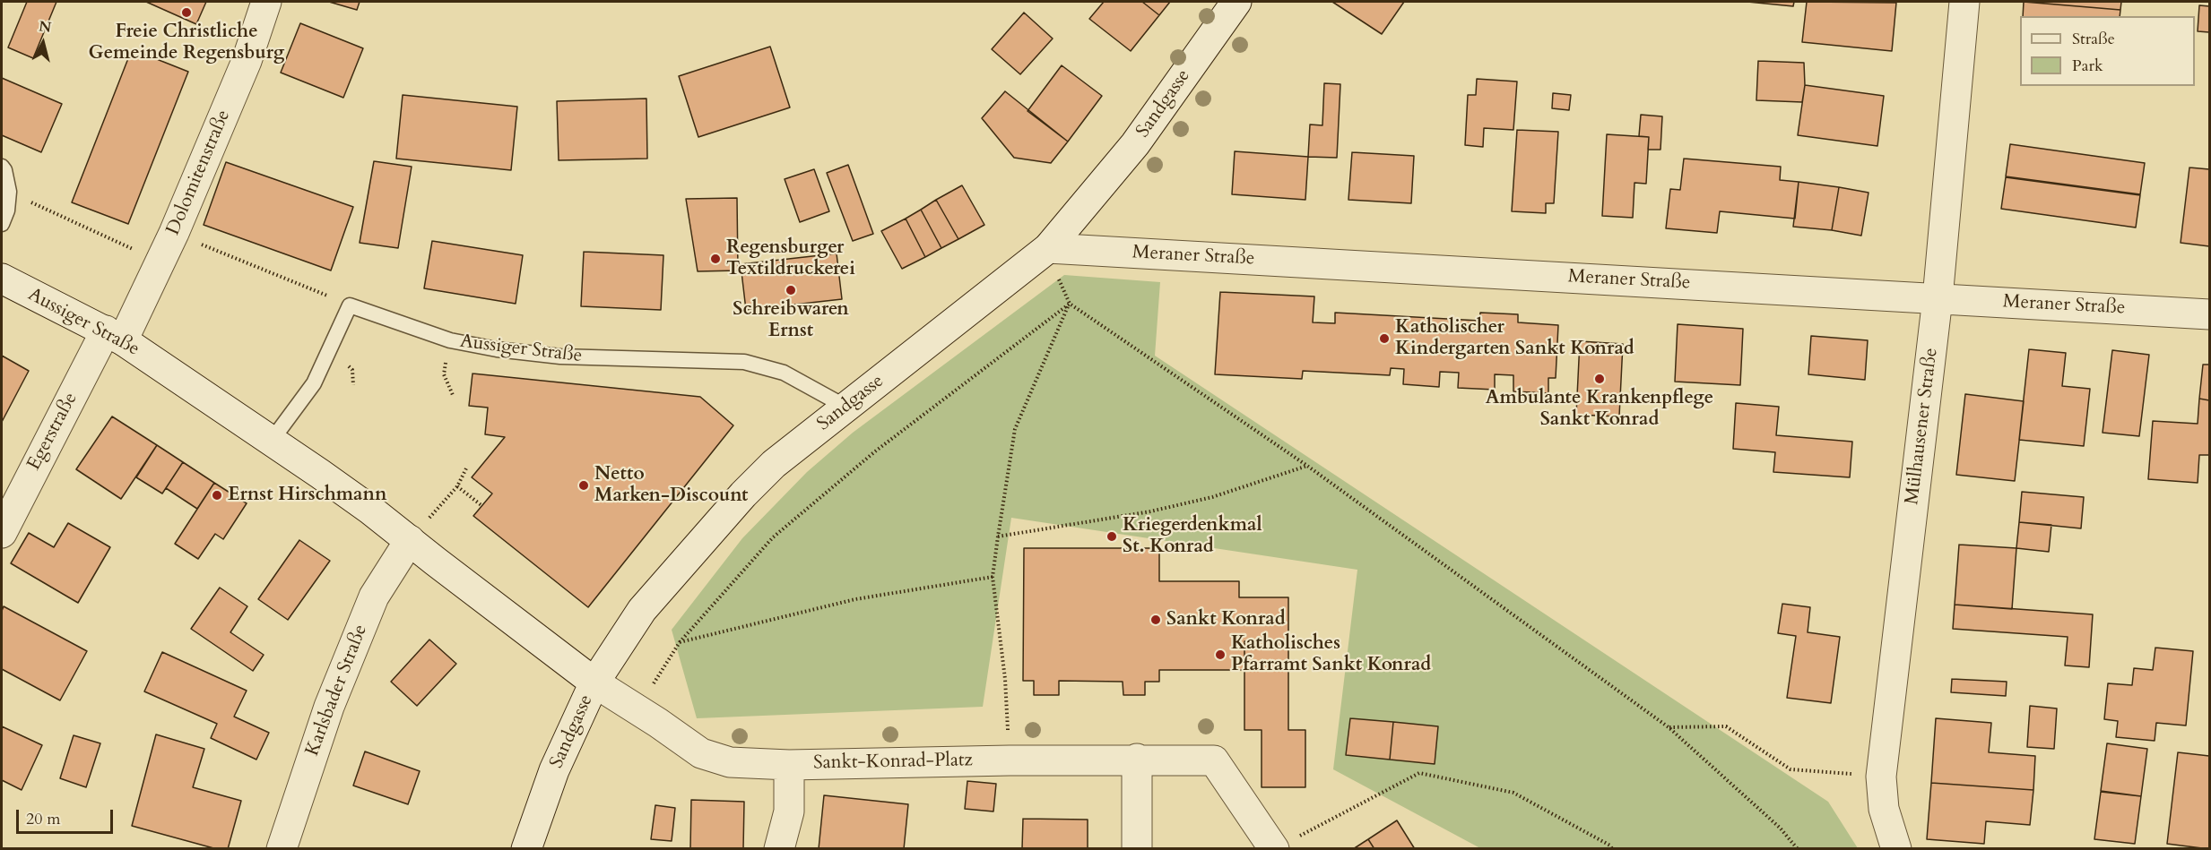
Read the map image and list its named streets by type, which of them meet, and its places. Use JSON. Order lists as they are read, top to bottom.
{
  "streets": {
    "street": [
      "Sandgasse",
      "Dolomitenstraße",
      "Meraner Straße",
      "Aussiger Straße",
      "Mülhausener Straße",
      "Egerstraße",
      "Karlsbader Straße",
      "Sankt-Konrad-Platz"
    ]
  },
  "crossings": [
    ["Sandgasse", "Meraner Straße"],
    ["Sandgasse", "Aussiger Straße"],
    ["Sandgasse", "Sankt-Konrad-Platz"],
    ["Dolomitenstraße", "Aussiger Straße"],
    ["Dolomitenstraße", "Egerstraße"],
    ["Meraner Straße", "Mülhausener Straße"],
    ["Aussiger Straße", "Egerstraße"],
    ["Aussiger Straße", "Karlsbader Straße"],
    ["Aussiger Straße", "Sankt-Konrad-Platz"]
  ],
  "places": [
    "Freie Christliche Gemeinde Regensburg",
    "Regensburger Textildruckerei",
    "Schreibwaren Ernst",
    "Katholischer Kindergarten Sankt Konrad",
    "Ambulante Krankenpflege Sankt Konrad",
    "Netto Marken-Discount",
    "Ernst Hirschmann",
    "Kriegerdenkmal St. Konrad",
    "Sankt Konrad",
    "Katholisches Pfarramt Sankt Konrad"
  ],
  "legend": ["Straße", "Park"],
  "scale_bar": "20 m",
  "north": "top"
}
